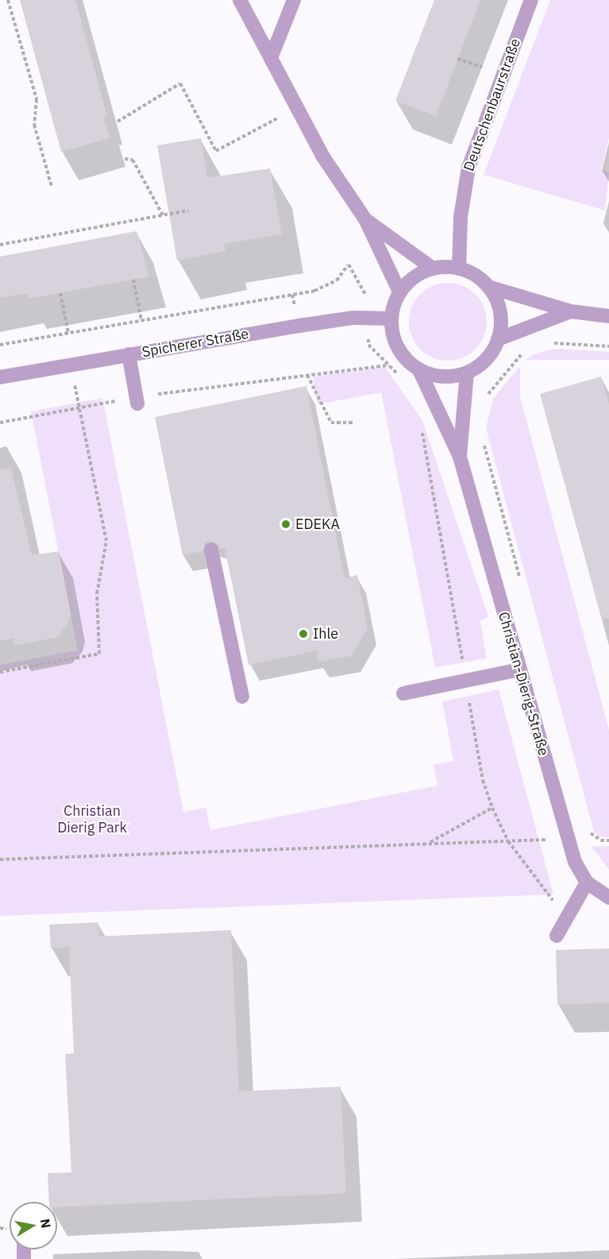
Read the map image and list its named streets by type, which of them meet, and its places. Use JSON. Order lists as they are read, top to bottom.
{
  "streets": {
    "street": ["Deutschenbaurstraße", "Spicherer Straße", "Christian-Dierig-Straße"]
  },
  "crossings": [
    ["Deutschenbaurstraße", "Spicherer Straße"],
    ["Deutschenbaurstraße", "Christian-Dierig-Straße"],
    ["Spicherer Straße", "Christian-Dierig-Straße"]
  ],
  "parks": ["Christian Dierig Park"],
  "places": ["EDEKA", "Ihle"],
  "north": "right"
}
